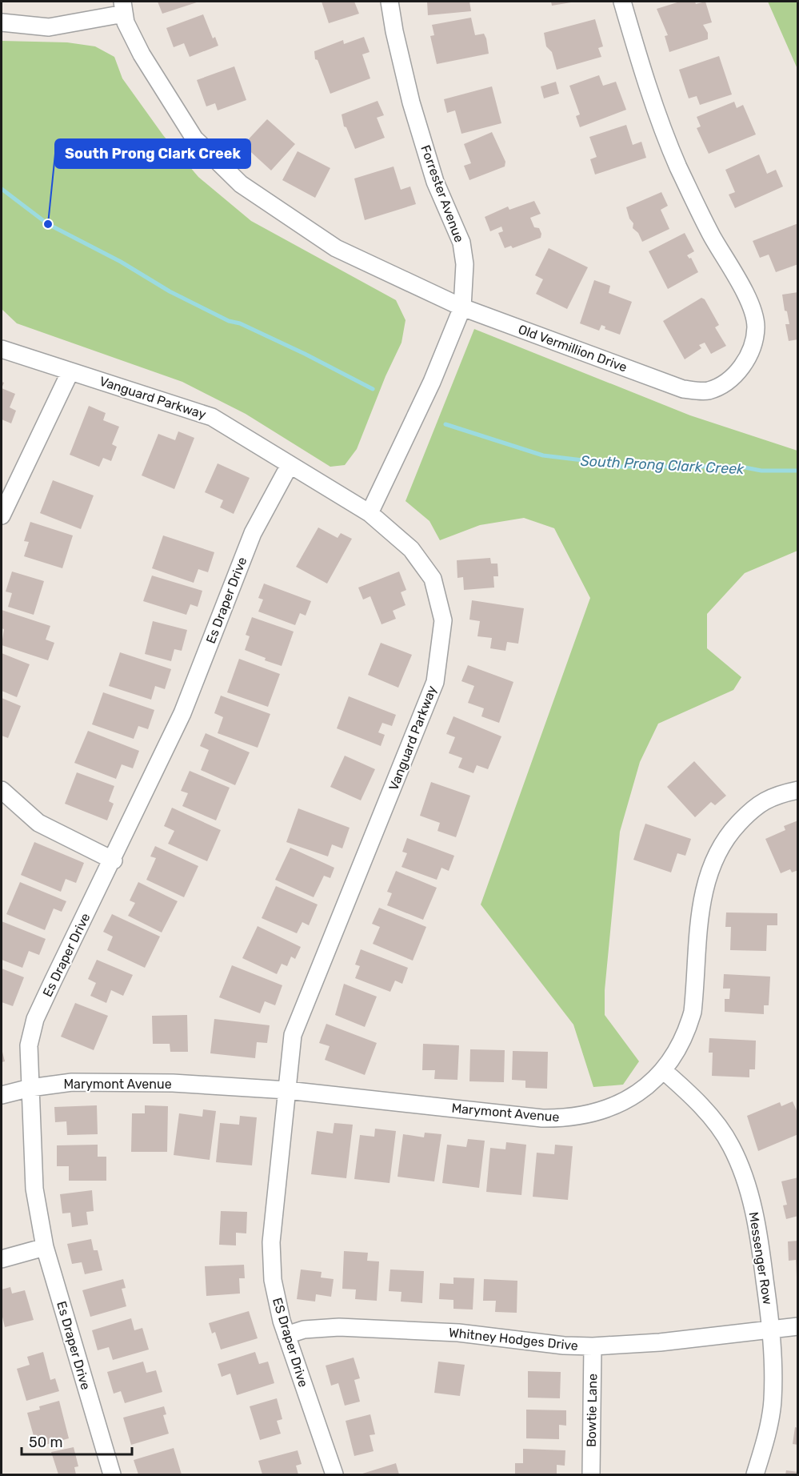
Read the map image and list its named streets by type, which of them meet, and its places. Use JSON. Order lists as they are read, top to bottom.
{
  "streets": {
    "street": [
      "Forrester Avenue",
      "Old Vermillion Drive",
      "Vanguard Parkway",
      "Es Draper Drive",
      "Marymont Avenue",
      "Messenger Row",
      "Whitney Hodges Drive",
      "ES Draper Drive",
      "Bowtie Lane"
    ]
  },
  "crossings": [
    ["Forrester Avenue", "Old Vermillion Drive"],
    ["Forrester Avenue", "Vanguard Parkway"],
    ["Vanguard Parkway", "Es Draper Drive"],
    ["Vanguard Parkway", "Marymont Avenue"],
    ["Vanguard Parkway", "ES Draper Drive"],
    ["Es Draper Drive", "Marymont Avenue"],
    ["Marymont Avenue", "Messenger Row"],
    ["Marymont Avenue", "ES Draper Drive"],
    ["Messenger Row", "Whitney Hodges Drive"],
    ["Whitney Hodges Drive", "ES Draper Drive"],
    ["Whitney Hodges Drive", "Bowtie Lane"]
  ],
  "water": ["South Prong Clark Creek"],
  "places": ["South Prong Clark Creek"],
  "scale_bar": "50 m"
}
